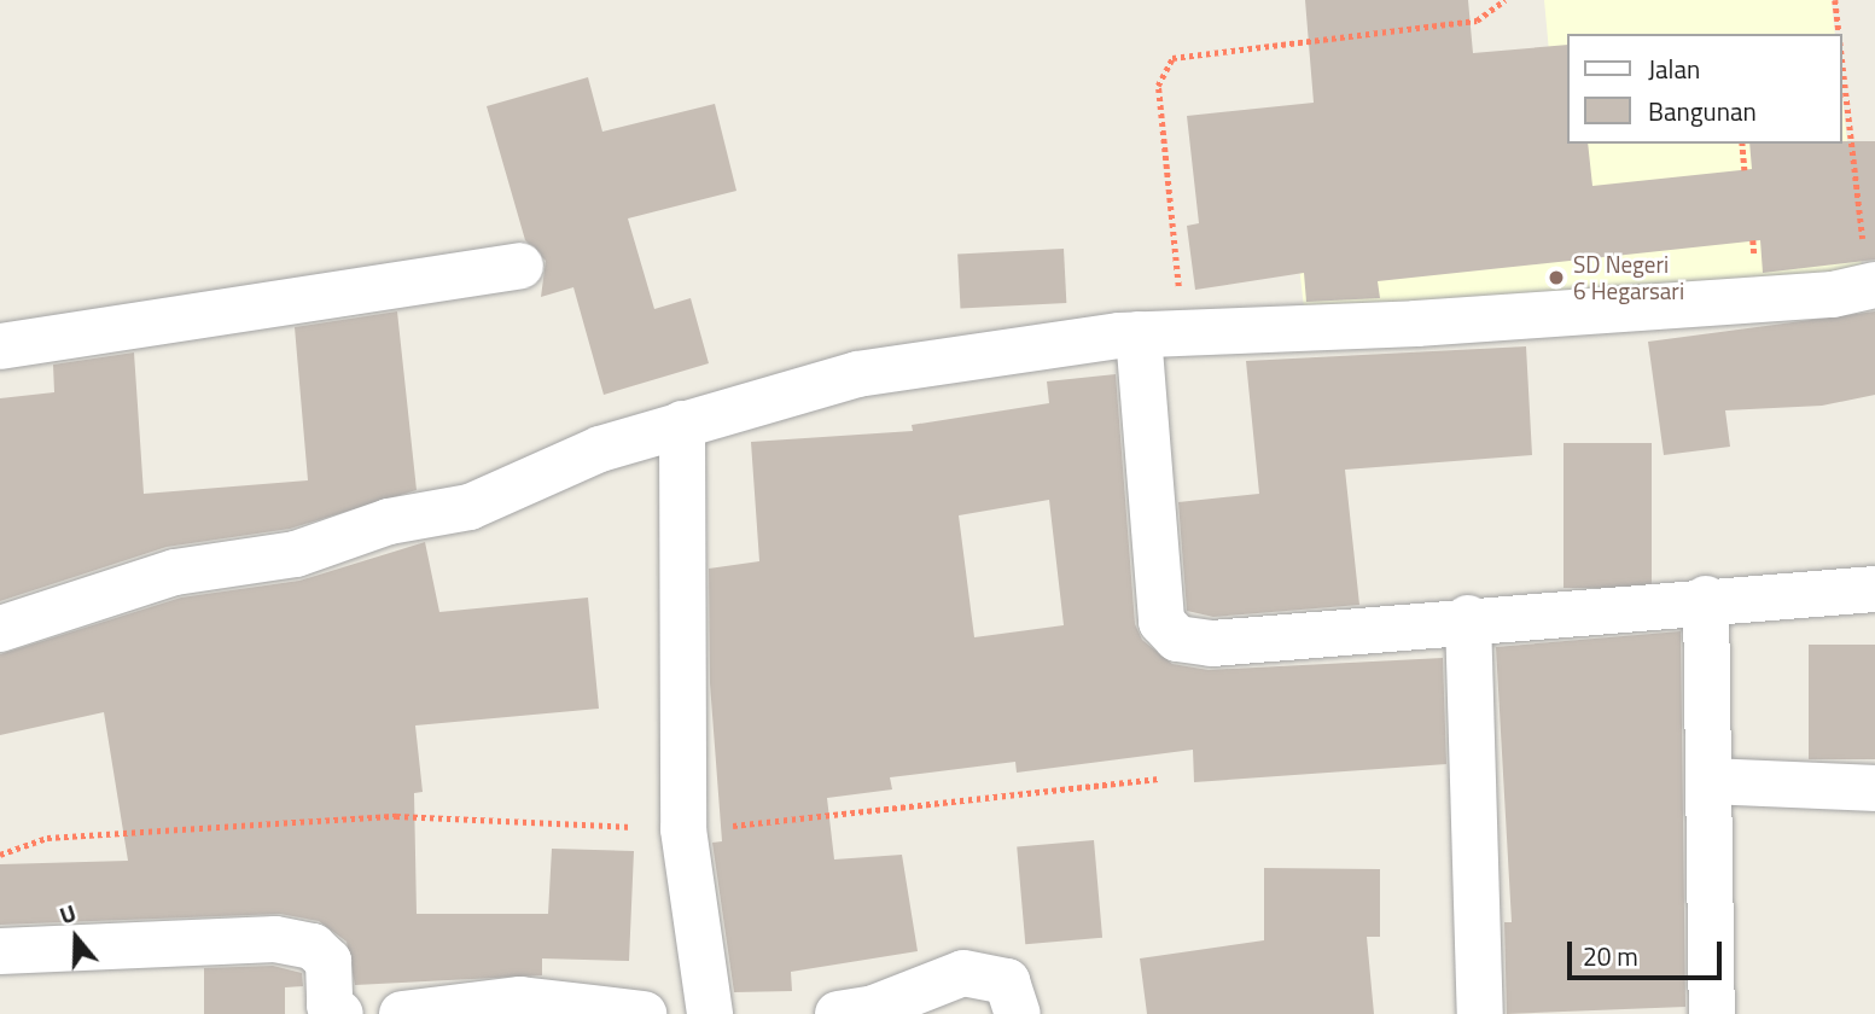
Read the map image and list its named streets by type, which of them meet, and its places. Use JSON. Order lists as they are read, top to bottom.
{
  "places": ["SD Negeri 6 Hegarsari"],
  "legend": ["Jalan", "Bangunan"],
  "scale_bar": "20 m",
  "north": "top"
}
